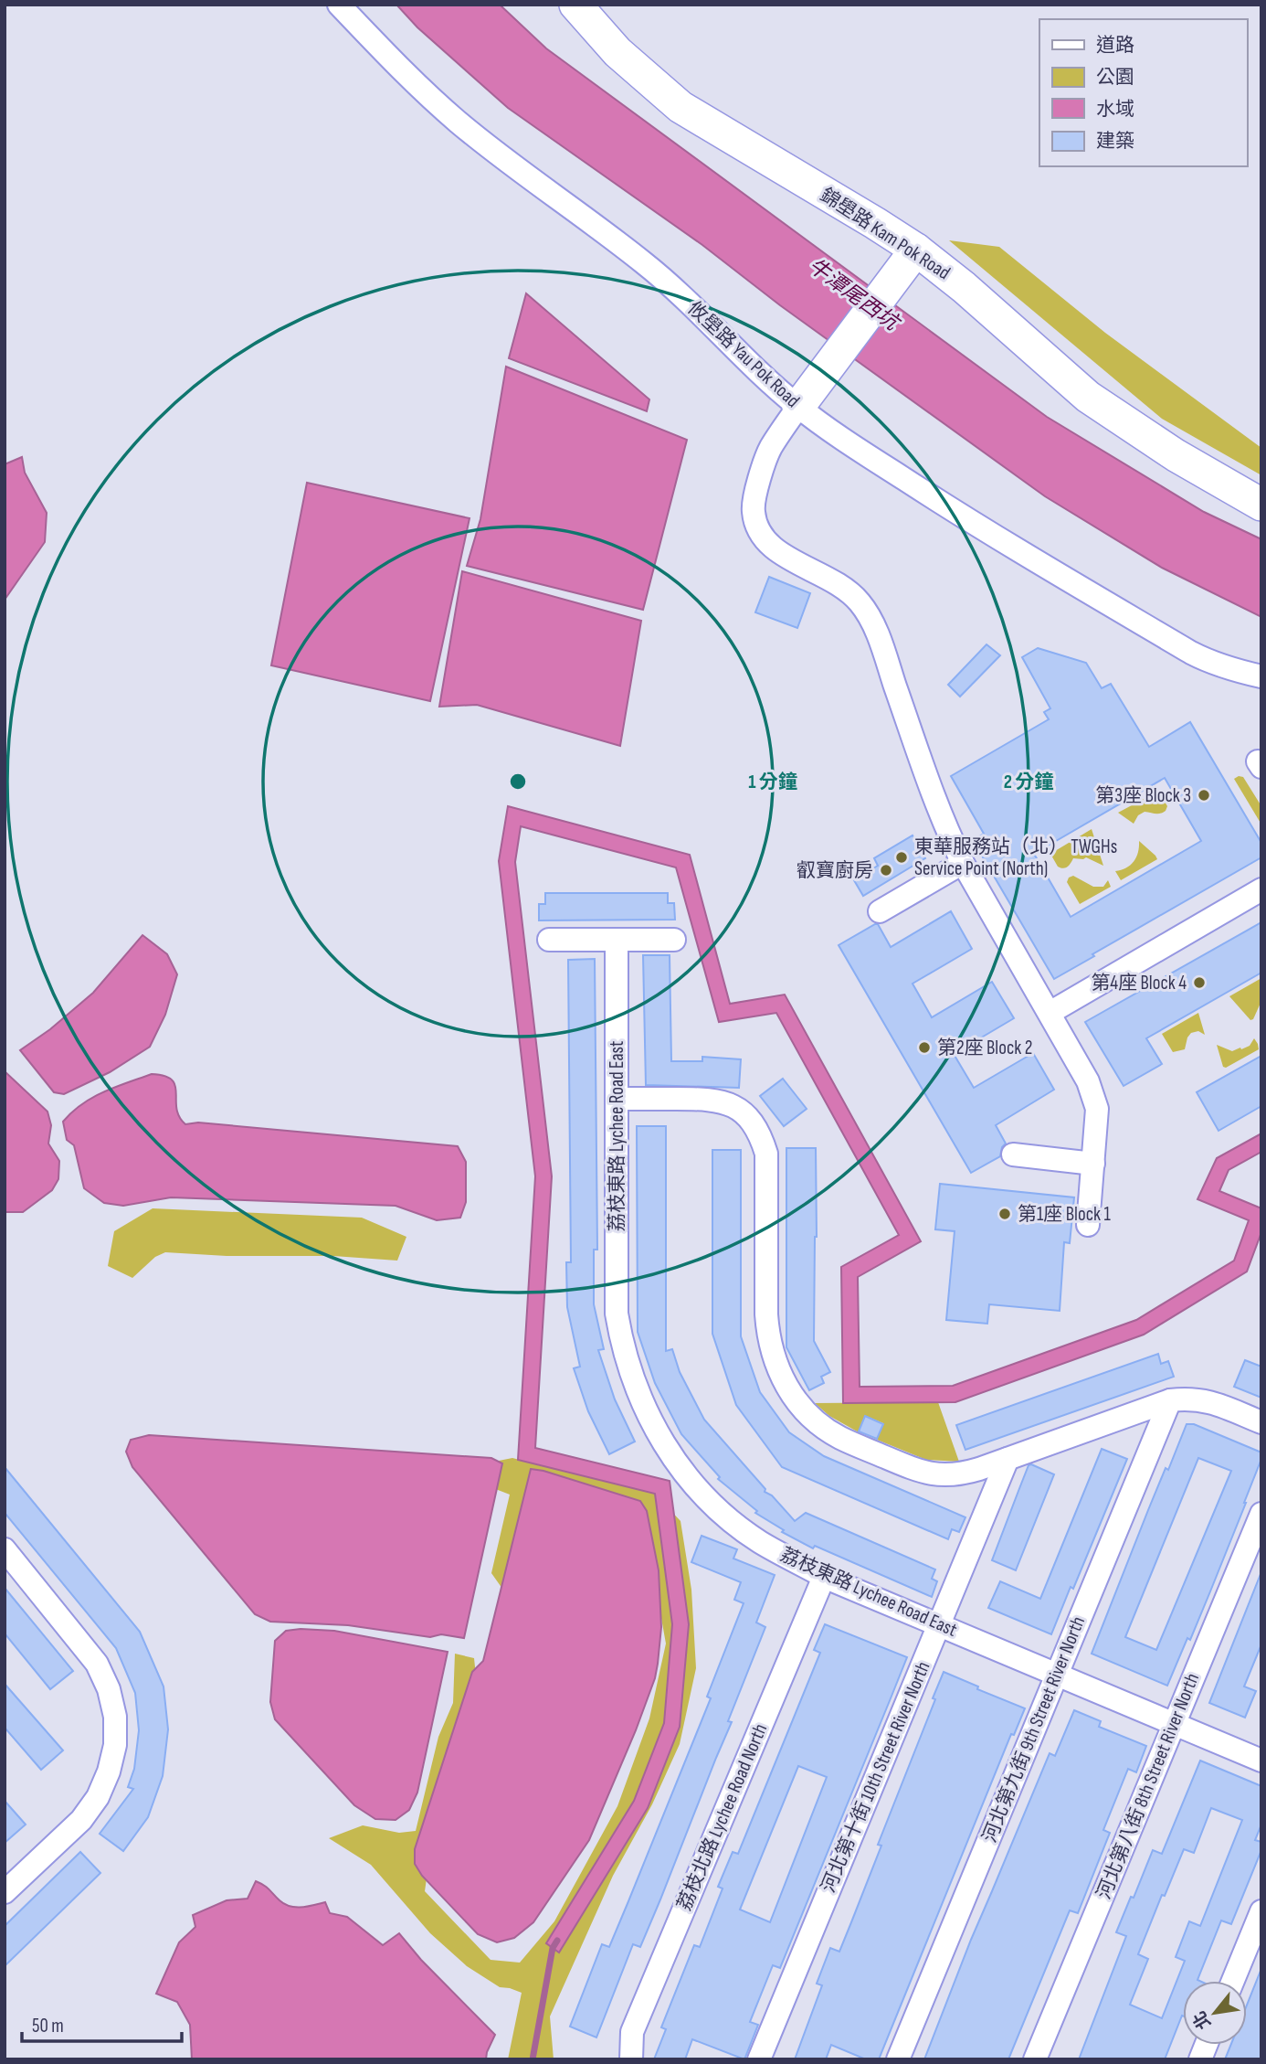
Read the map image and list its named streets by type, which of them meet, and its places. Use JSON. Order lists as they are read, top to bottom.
{
  "streets": {
    "street": [
      "錦壆路 Kam Pok Road",
      "攸壆路 Yau Pok Road",
      "荔枝東路 Lychee Road East",
      "河北第九街 9th Street River North",
      "河北第十街 10th Street River North",
      "河北第八街 8th Street River North",
      "荔枝北路 Lychee Road North"
    ]
  },
  "crossings": [
    ["荔枝東路 Lychee Road East", "河北第九街 9th Street River North"],
    ["荔枝東路 Lychee Road East", "河北第十街 10th Street River North"],
    ["荔枝東路 Lychee Road East", "河北第八街 8th Street River North"],
    ["荔枝東路 Lychee Road East", "荔枝北路 Lychee Road North"]
  ],
  "water": ["牛潭尾西坑"],
  "places": [
    "第3座 Block 3",
    "東華服務站（北） TWGHs Service Point (North)",
    "叡寶廚房",
    "第4座 Block 4",
    "第2座 Block 2",
    "第1座 Block 1"
  ],
  "legend": [
    "道路",
    "公園",
    "水域",
    "建築"
  ],
  "scale_bar": "50 m",
  "north": "bottom left",
  "rings": ["1 分鐘", "2 分鐘"]
}
